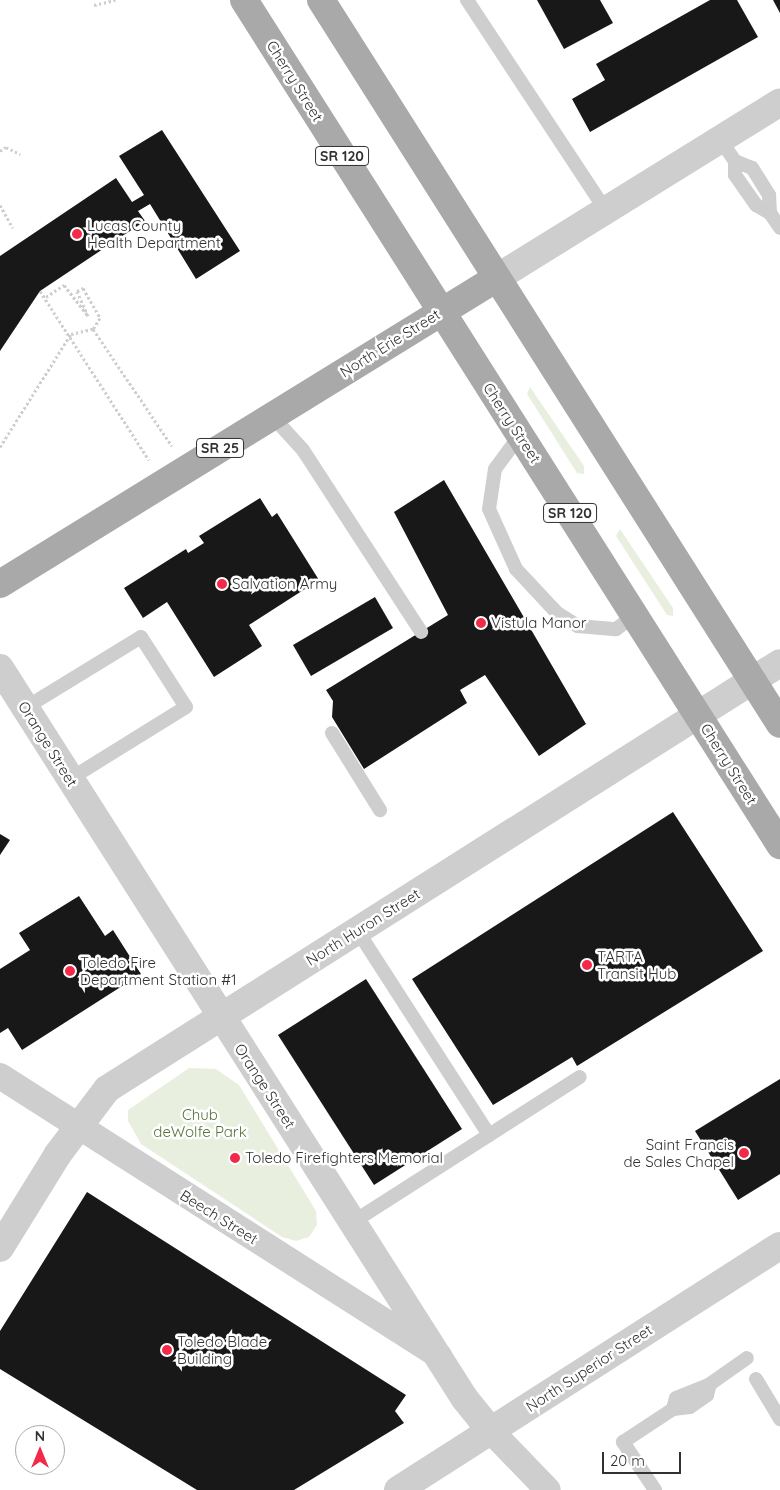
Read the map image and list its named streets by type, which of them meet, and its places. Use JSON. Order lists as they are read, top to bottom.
{
  "streets": {
    "main road": [
      "Cherry Street",
      "SR 120",
      "North Erie Street",
      "SR 25"
    ],
    "street": [
      "Orange Street",
      "North Huron Street",
      "Beech Street",
      "North Superior Street"
    ]
  },
  "crossings": [
    ["Cherry Street", "North Erie Street"],
    ["Cherry Street", "North Huron Street"],
    ["Orange Street", "North Huron Street"],
    ["Orange Street", "Beech Street"],
    ["Orange Street", "North Superior Street"],
    ["North Huron Street", "Beech Street"]
  ],
  "parks": ["Chub deWolfe Park"],
  "places": [
    "Lucas County Health Department",
    "Salvation Army",
    "Vistula Manor",
    "TARTA Transit Hub",
    "Toledo Fire Department Station #1",
    "Saint Francis de Sales Chapel",
    "Toledo Firefighters Memorial",
    "Toledo Blade Building"
  ],
  "scale_bar": "20 m",
  "north": "top"
}
